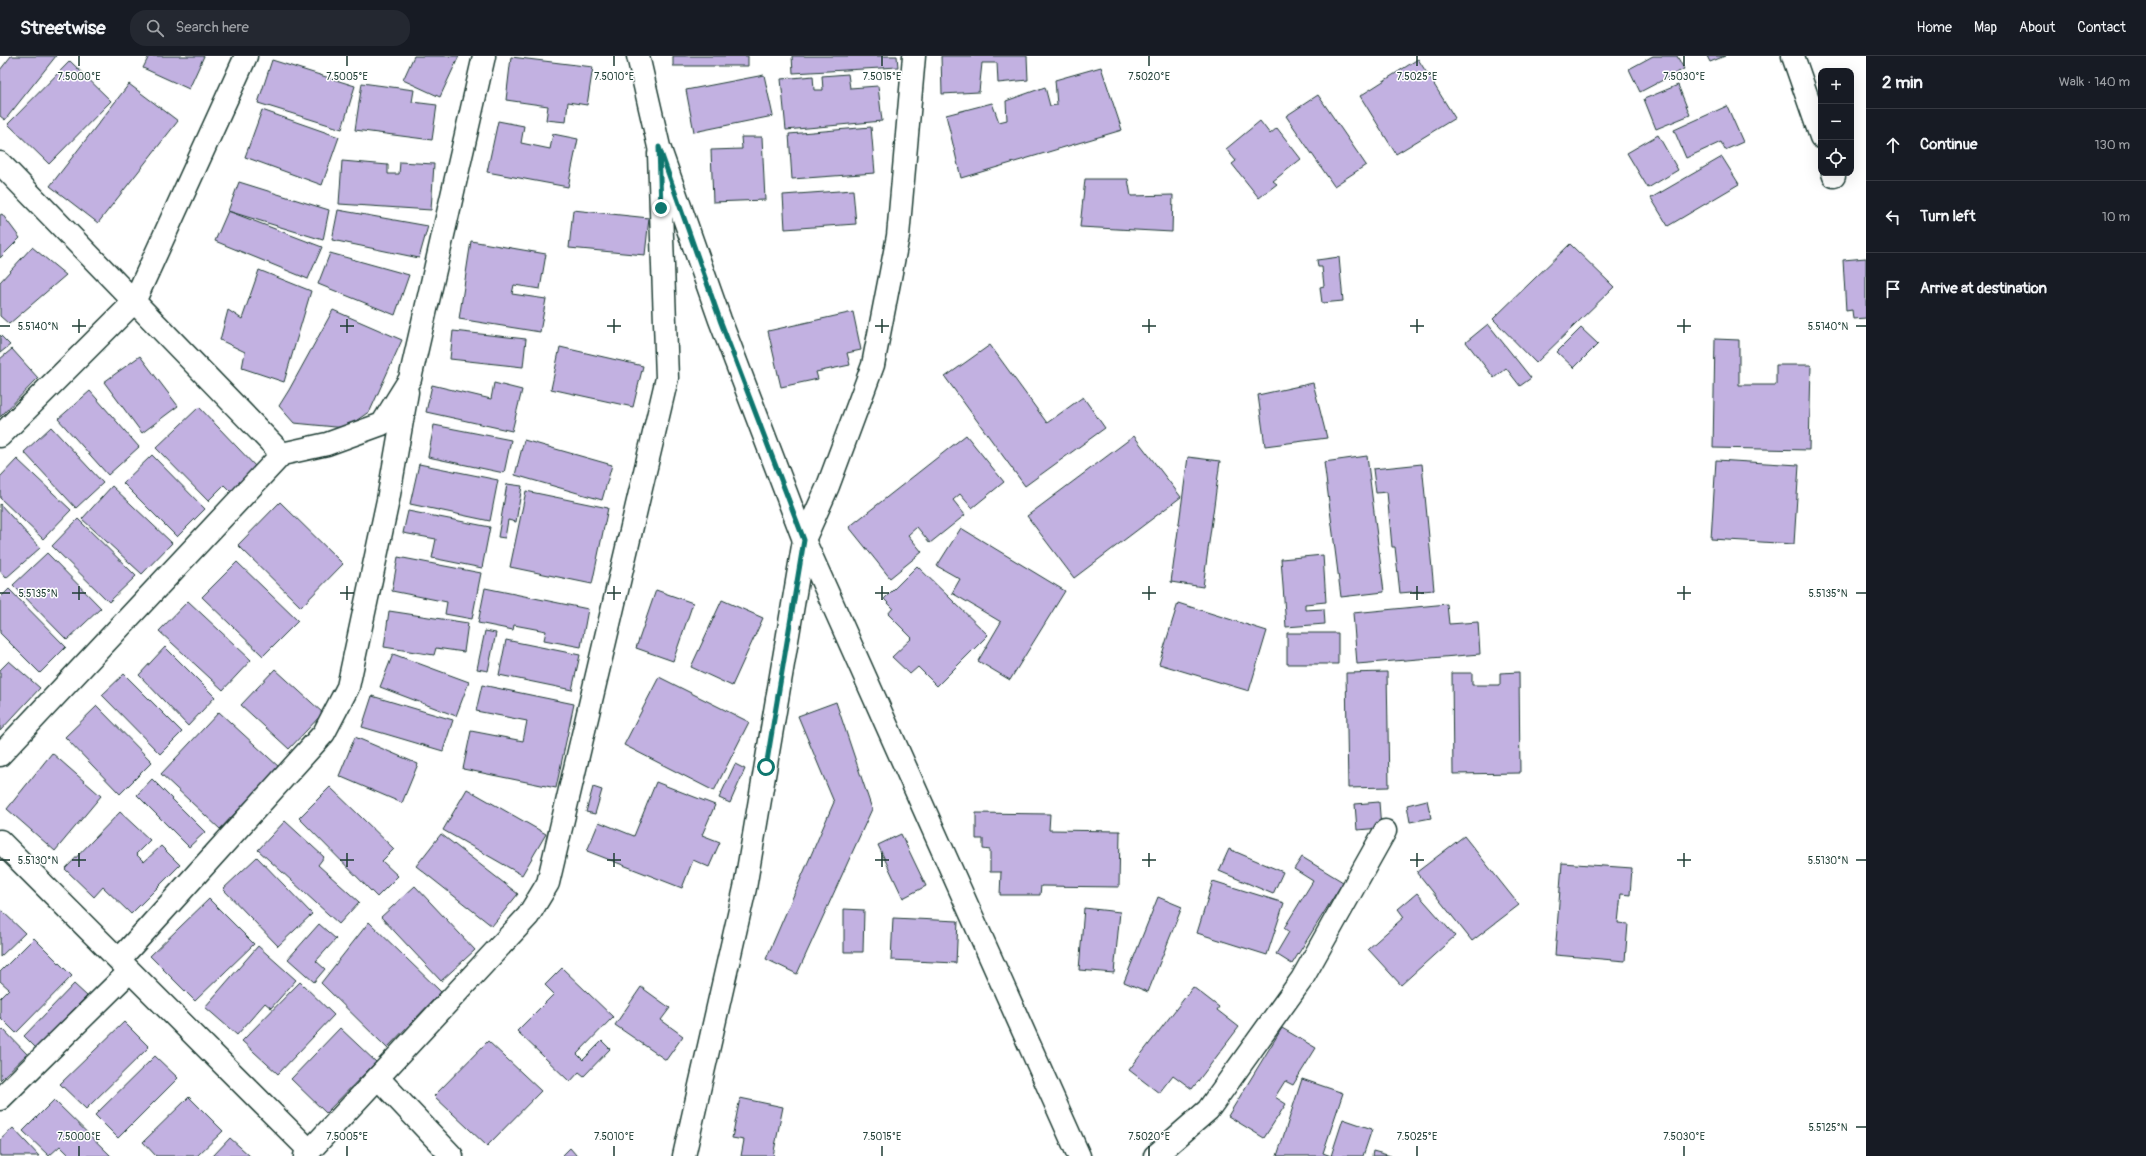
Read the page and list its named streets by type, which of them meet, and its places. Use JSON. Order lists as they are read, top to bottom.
{
  "page": {
    "header": "Streetwise",
    "search": "Search here",
    "nav": [
      "Home",
      "Map",
      "About",
      "Contact"
    ],
    "heading": ["2 min", "Walk · 140 m"],
    "map_buttons": ["+", "−"],
    "list": [
      ["Continue", "130 m"],
      ["Turn left", "10 m"],
      "Arrive at destination"
    ]
  },
  "coordinates": [
    "7.5000°E",
    "7.5005°E",
    "7.5010°E",
    "7.5015°E",
    "7.5020°E",
    "7.5025°E",
    "7.5030°E",
    "5.5140°N",
    "5.5135°N",
    "5.5130°N",
    "5.5125°N"
  ]
}
